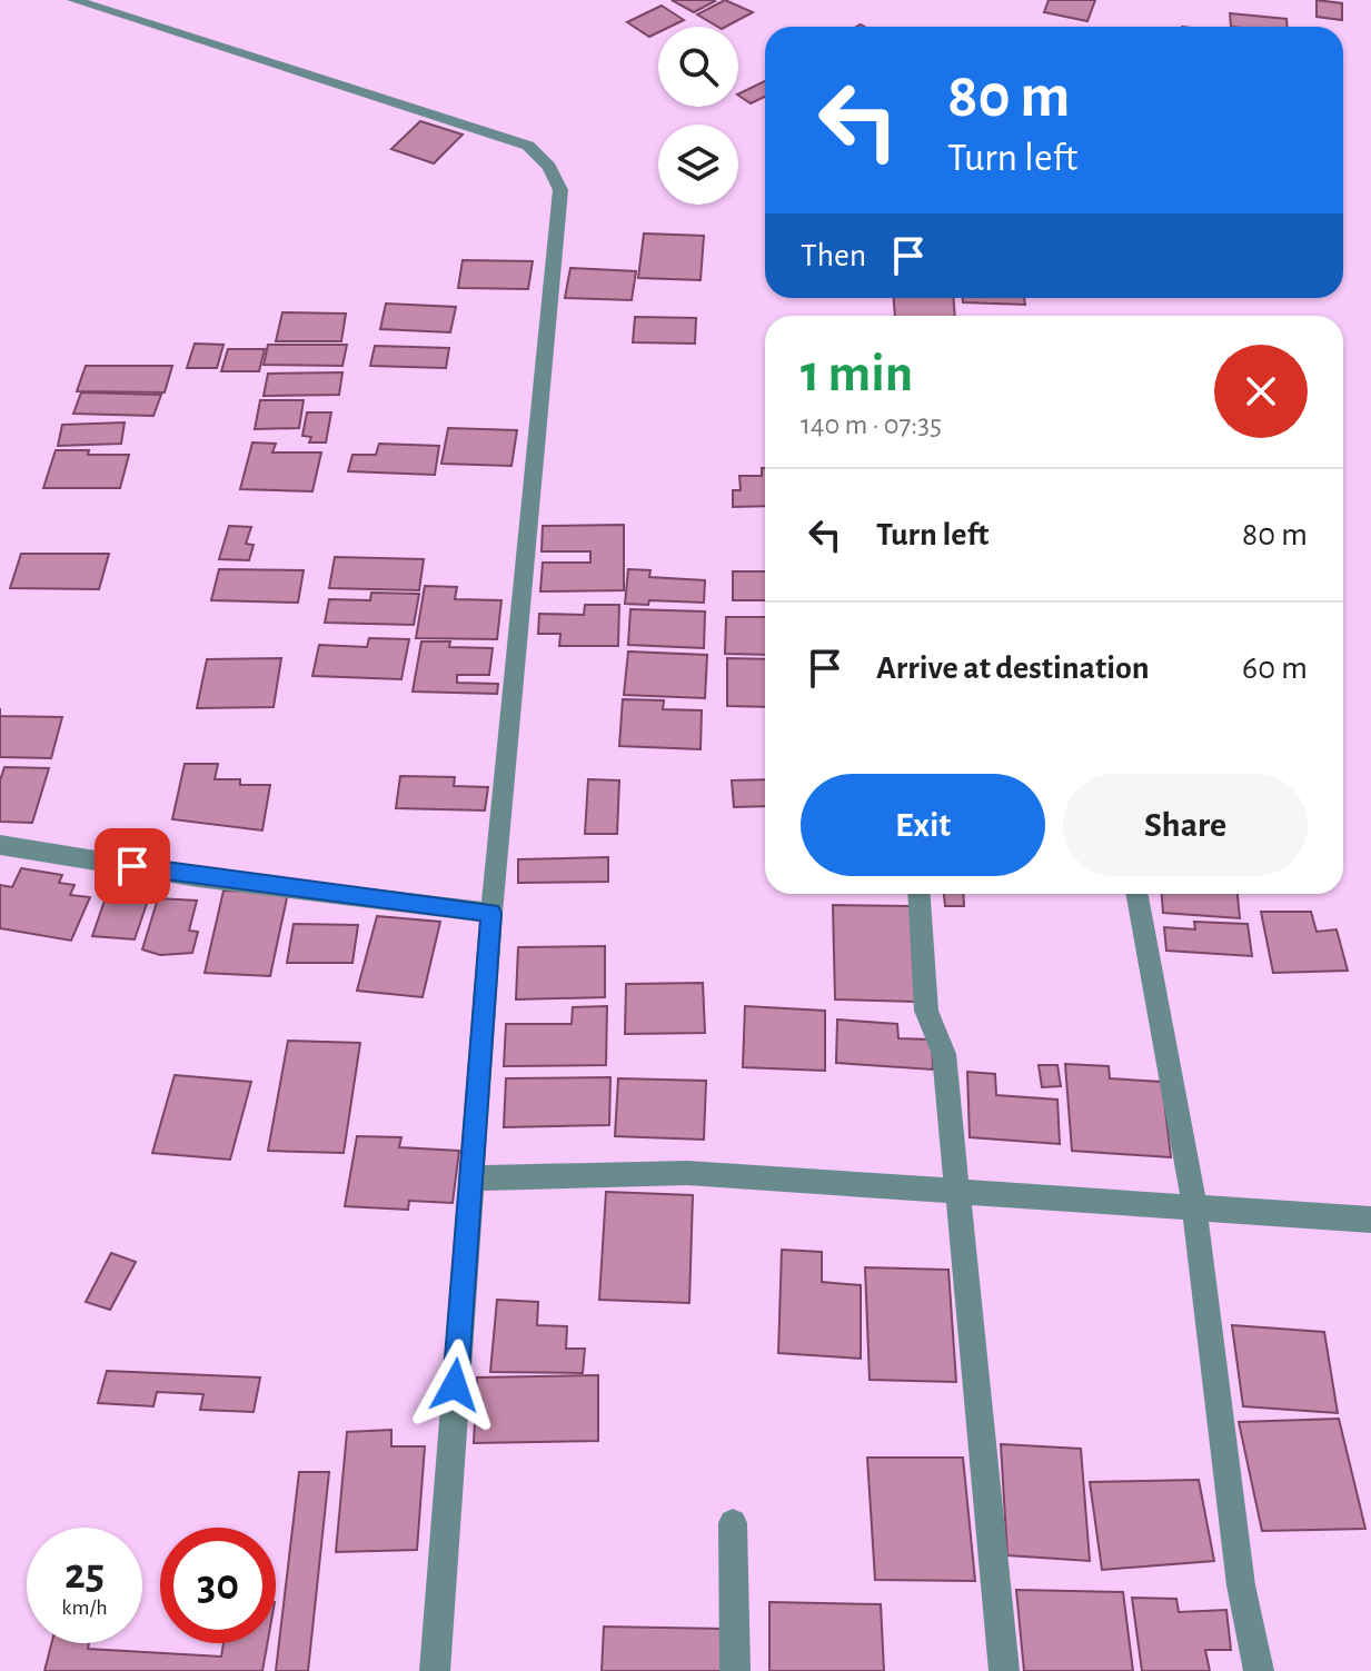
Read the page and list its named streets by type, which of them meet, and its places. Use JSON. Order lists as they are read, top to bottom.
{
  "page": {
    "turn": ["80 m", "Turn left"],
    "then": "Then",
    "heading": ["1 min", "140 m · 07:35"],
    "list": [
      {
        "name": "Turn left",
        "value": "80 m"
      },
      {
        "name": "Arrive at destination",
        "value": "60 m"
      }
    ],
    "buttons": ["Exit", "Share"],
    "speed": "25 km/h",
    "limit": "30"
  }
}
